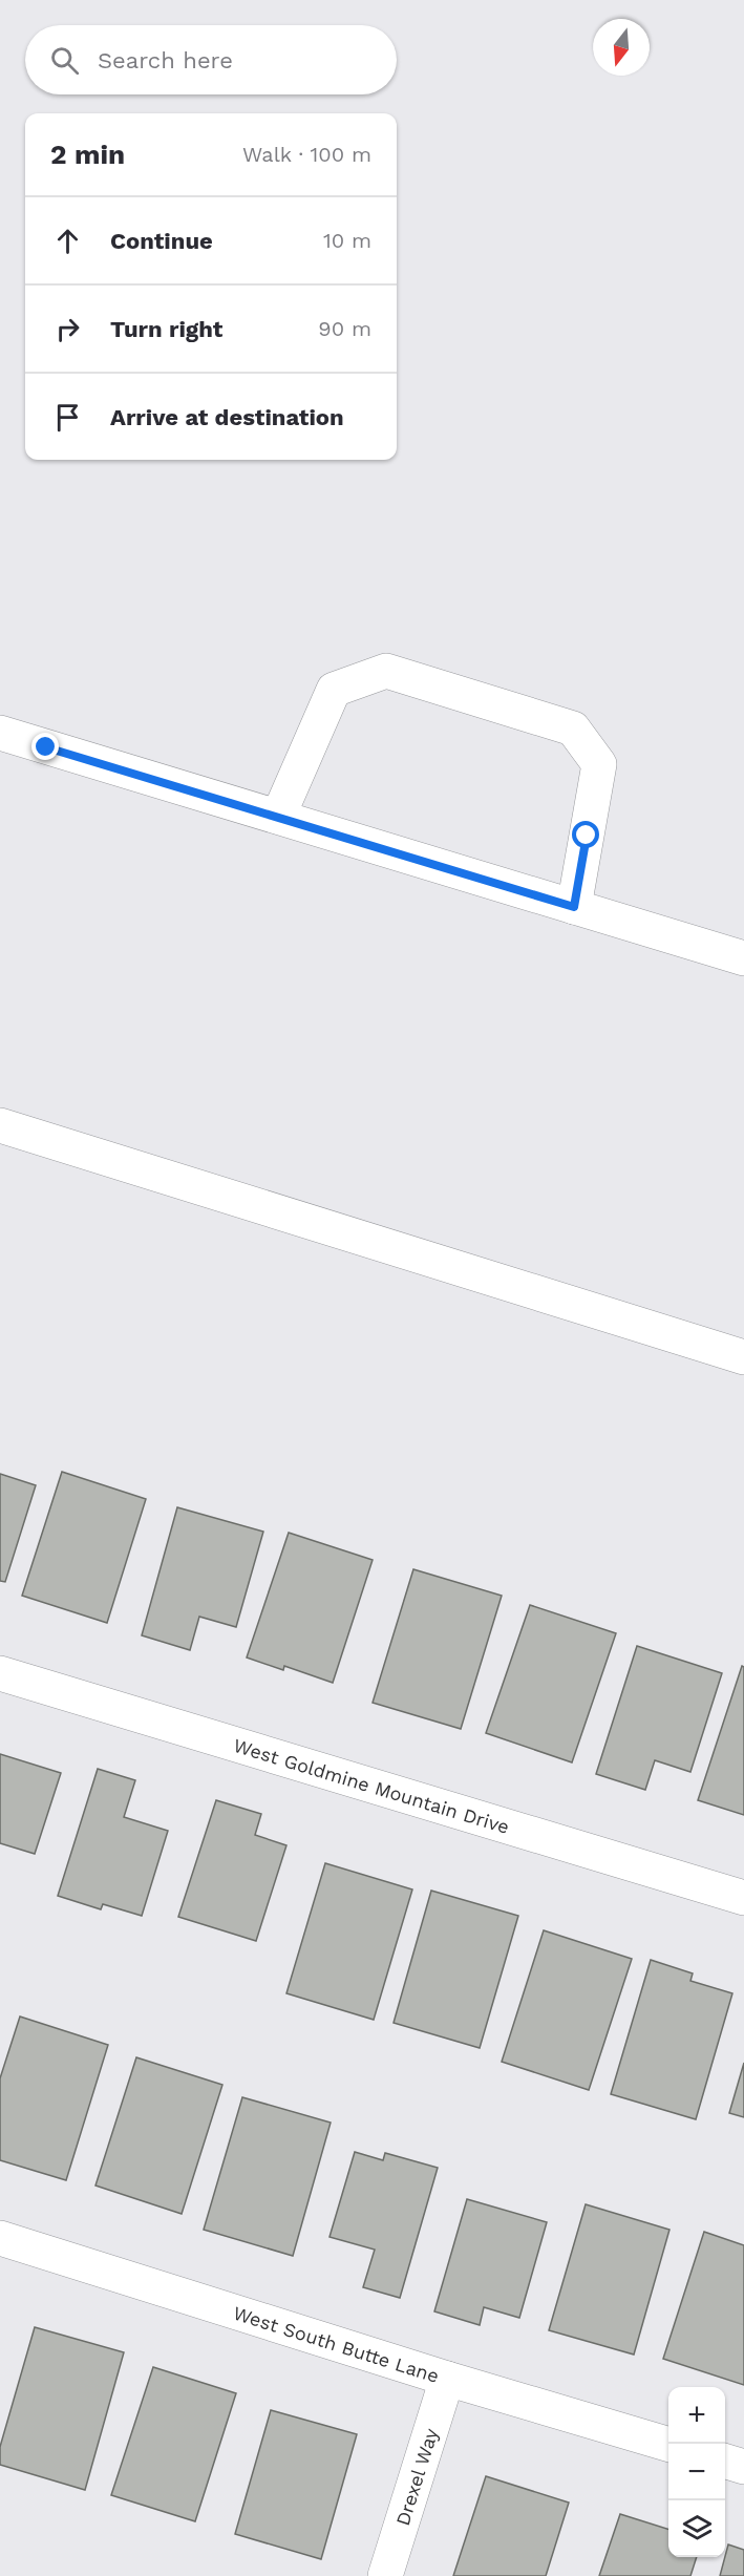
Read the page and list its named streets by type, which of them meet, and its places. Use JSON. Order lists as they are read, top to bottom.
{
  "streets": {
    "street": ["West Goldmine Mountain Drive", "West South Butte Lane", "Drexel Way"]
  },
  "crossings": [
    ["West South Butte Lane", "Drexel Way"]
  ],
  "north": "bottom",
  "page": {
    "search": "Search here",
    "heading": ["2 min", "Walk · 100 m"],
    "list": [
      ["Continue", "10 m"],
      ["Turn right", "90 m"],
      "Arrive at destination"
    ],
    "map_buttons": ["+", "−"]
  }
}
